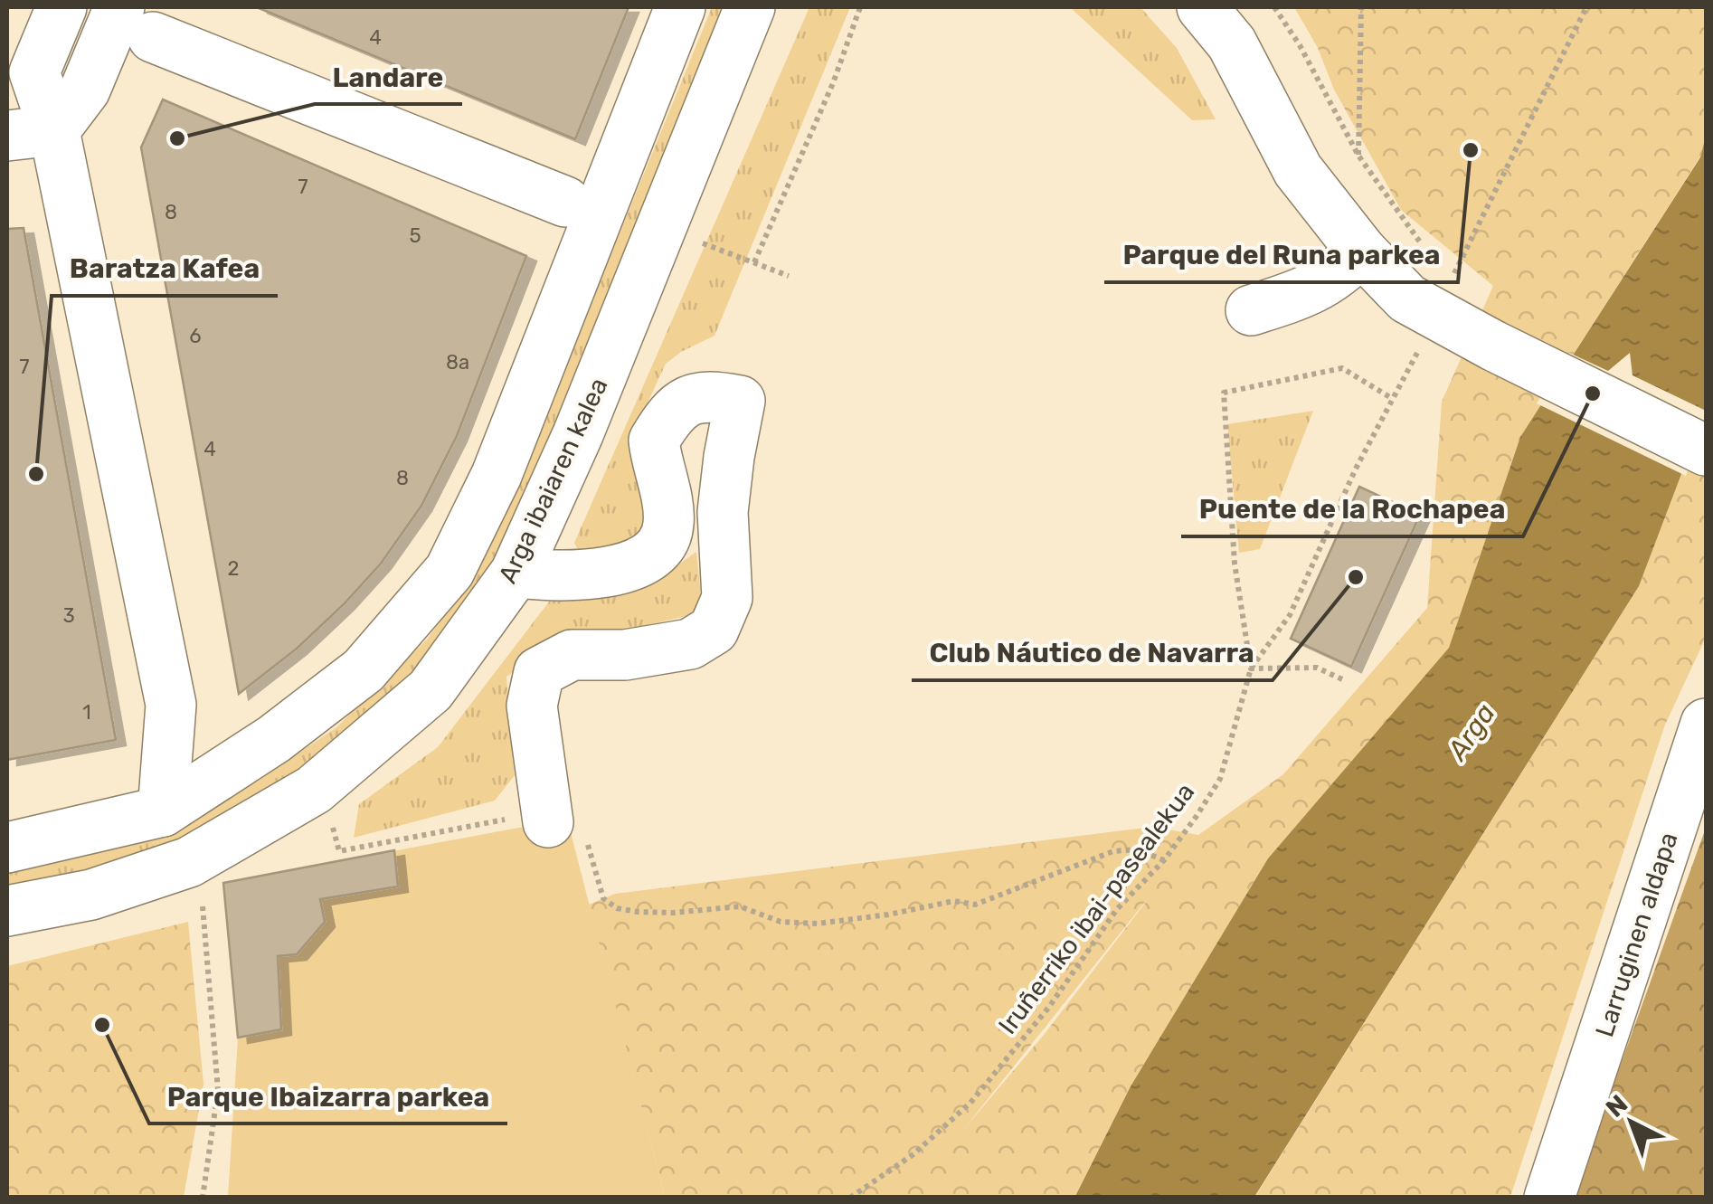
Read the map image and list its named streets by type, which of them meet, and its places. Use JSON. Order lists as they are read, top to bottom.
{
  "streets": {
    "street": ["Arga ibaiaren kalea", "Larruginen aldapa"],
    "path": ["Iruñerriko ibai-pasealekua"]
  },
  "water": ["Arga"],
  "places": [
    "Landare",
    "Parque del Runa parkea",
    "Puente de la Rochapea",
    "Baratza Kafea",
    "Club Náutico de Navarra",
    "Parque Ibaizarra parkea"
  ],
  "house_numbers": [
    "4",
    "7",
    "8",
    "5",
    "6",
    "8a",
    "7",
    "4",
    "8",
    "2",
    "3",
    "1"
  ],
  "north": "top left"
}
